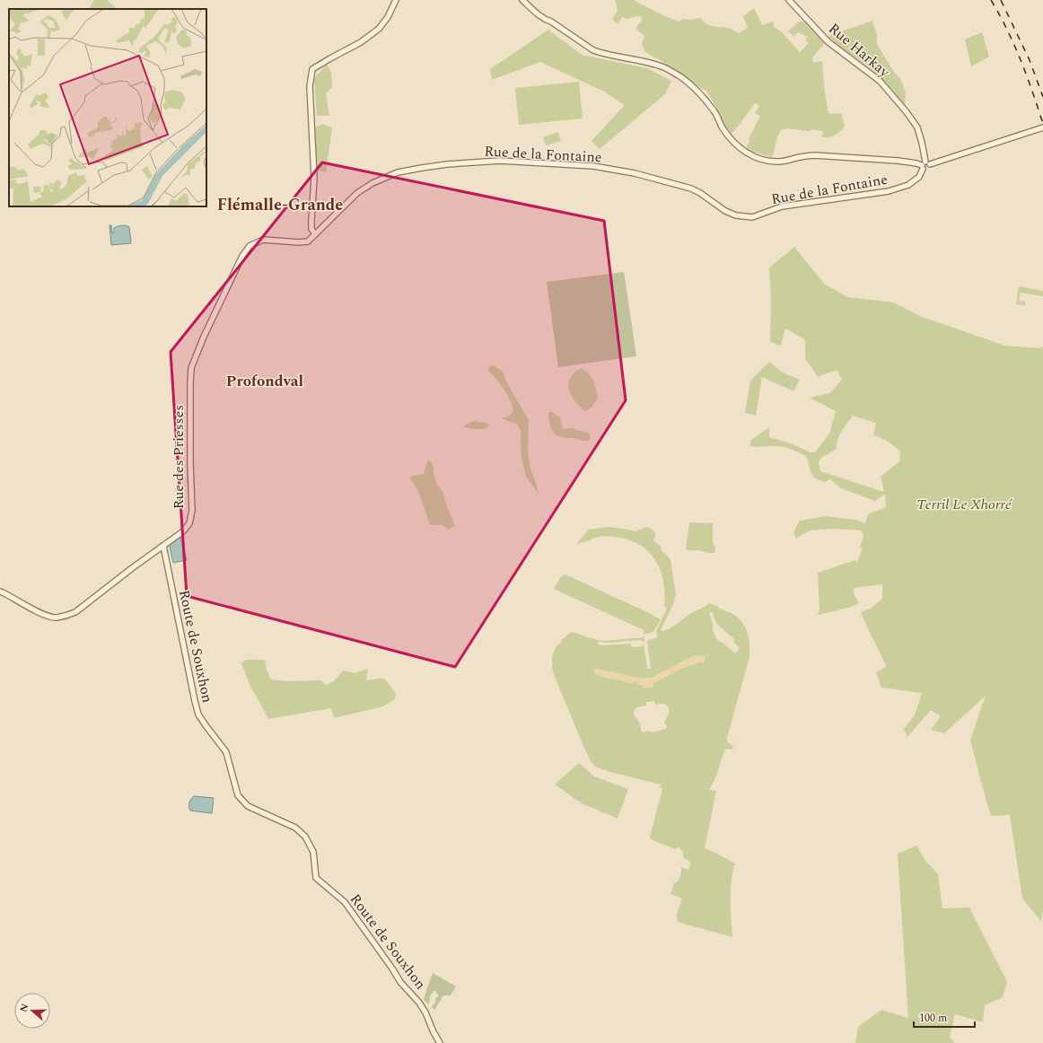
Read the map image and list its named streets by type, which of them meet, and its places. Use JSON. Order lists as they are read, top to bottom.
{
  "streets": {
    "street": [
      "Rue Harkay",
      "Rue de la Fontaine",
      "Rue des Priesses",
      "Route de Souxhon"
    ]
  },
  "crossings": [
    ["Rue Harkay", "Rue de la Fontaine"],
    ["Rue de la Fontaine", "Rue des Priesses"],
    ["Rue des Priesses", "Route de Souxhon"]
  ],
  "districts": ["Flémalle-Grande", "Profondval"],
  "parks": ["Terril Le Xhorré"],
  "scale_bar": "100 m",
  "north": "left"
}
